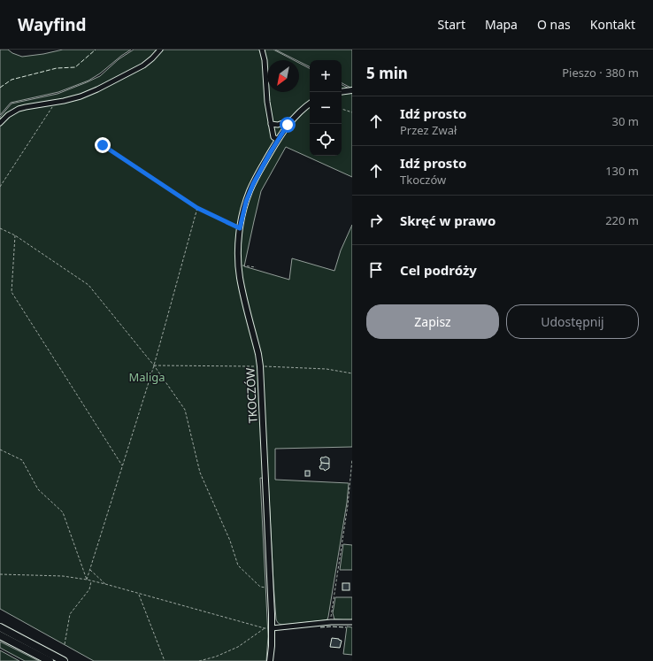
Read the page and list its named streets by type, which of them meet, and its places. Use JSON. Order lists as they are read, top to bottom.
{
  "streets": {
    "street": ["TKOCZÓW"]
  },
  "parks": ["Maliga"],
  "north": "bottom left",
  "page": {
    "header": "Wayfind",
    "nav": [
      "Start",
      "Mapa",
      "O nas",
      "Kontakt"
    ],
    "heading": ["5 min", "Pieszo · 380 m"],
    "map_buttons": ["+", "−"],
    "list": [
      ["Idź prosto", "Przez Zwał", "30 m"],
      ["Idź prosto", "Tkoczów", "130 m"],
      ["Skręć w prawo", "220 m"],
      "Cel podróży"
    ],
    "buttons": ["Zapisz", "Udostępnij"]
  }
}
